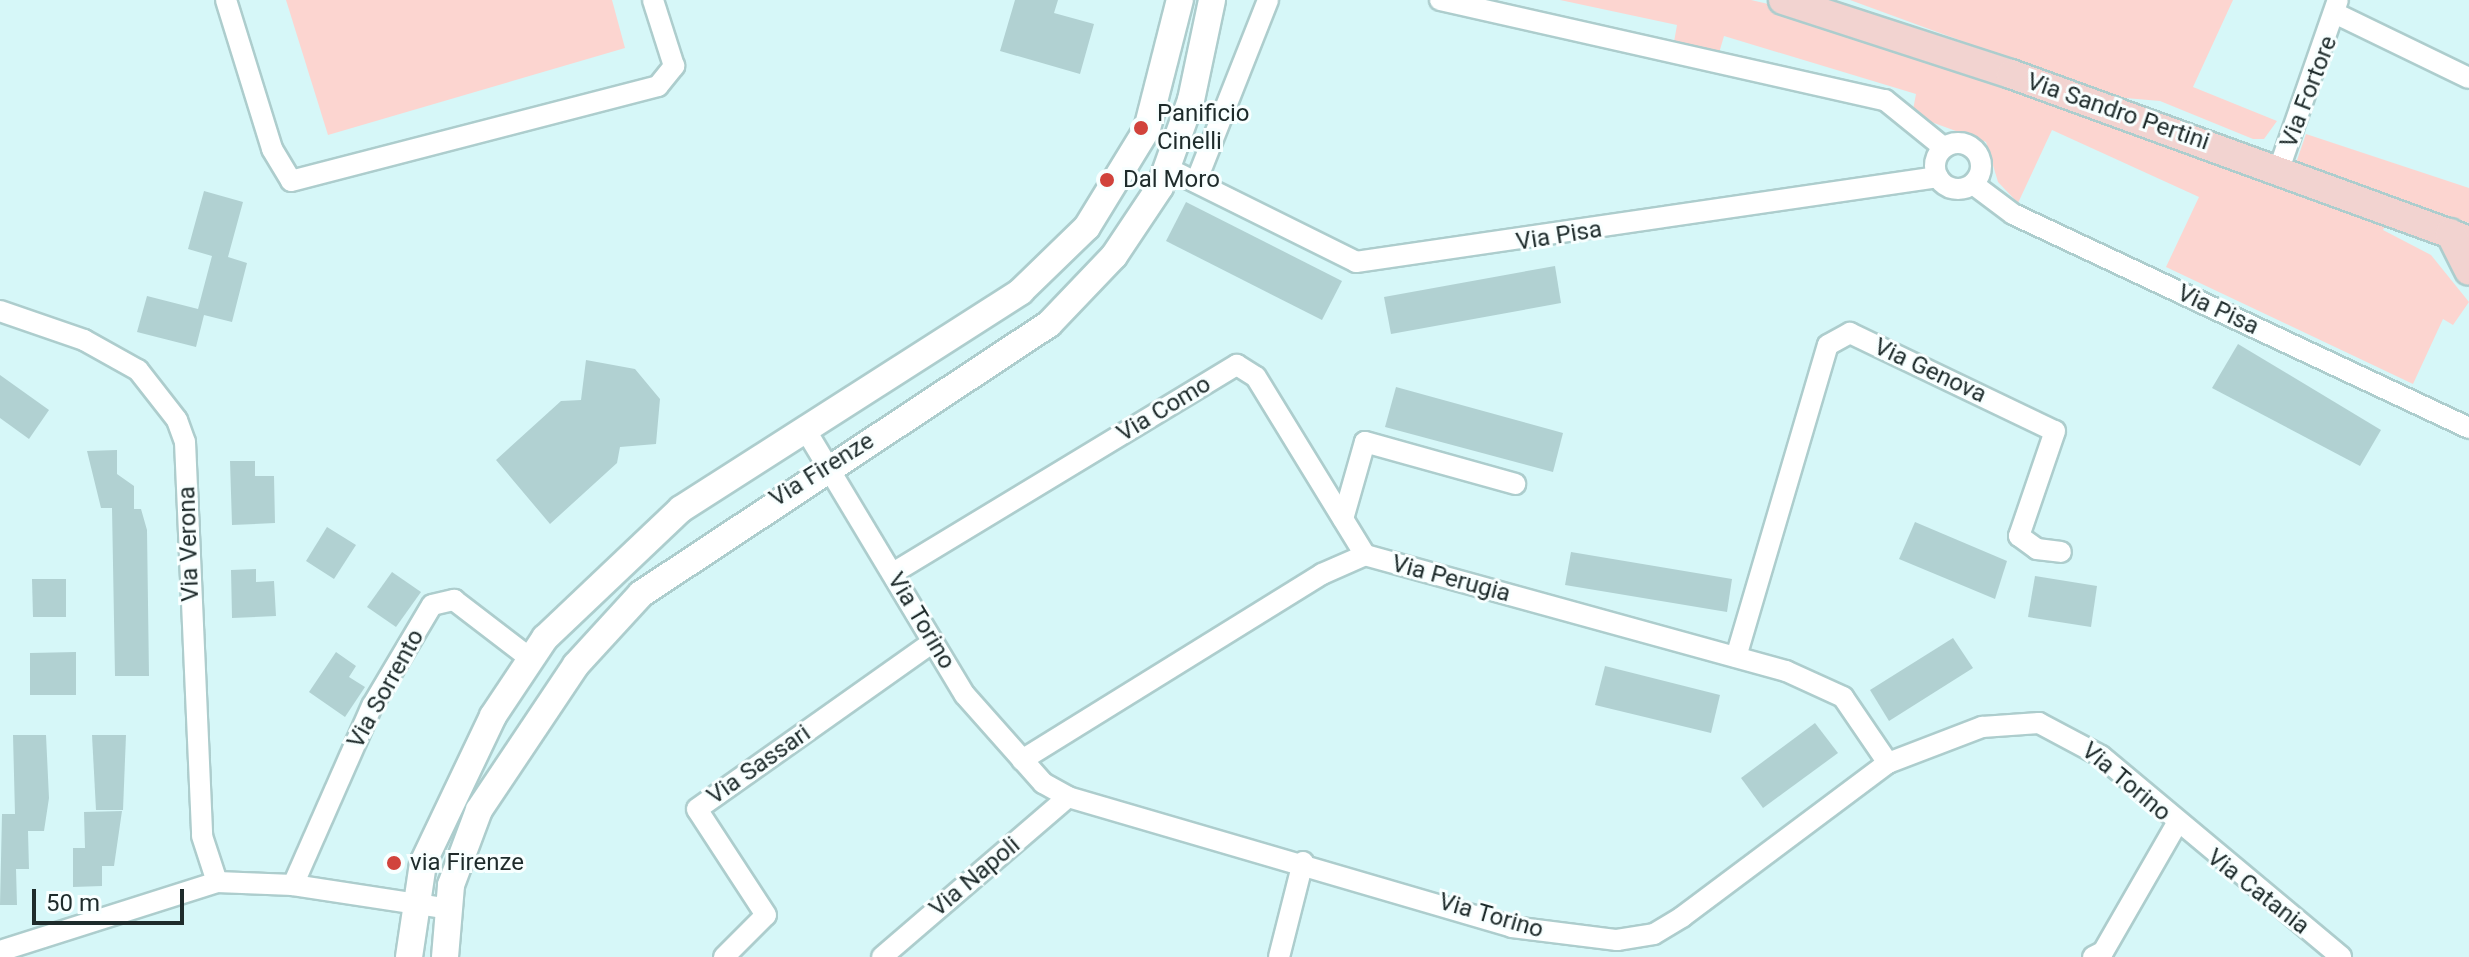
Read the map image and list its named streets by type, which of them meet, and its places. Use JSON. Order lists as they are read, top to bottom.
{
  "streets": {
    "main road": ["Via Sandro Pertini"],
    "street": [
      "Via Fortore",
      "Via Pisa",
      "Via Genova",
      "Via Como",
      "Via Firenze",
      "Via Verona",
      "Via Perugia",
      "Via Torino",
      "Via Sorrento",
      "Via Sassari",
      "Via Napoli",
      "Via Catania"
    ]
  },
  "crossings": [
    ["Via Fortore", "Via Sandro Pertini"],
    ["Via Pisa", "Via Firenze"],
    ["Via Genova", "Via Perugia"],
    ["Via Como", "Via Perugia"],
    ["Via Como", "Via Torino"],
    ["Via Firenze", "Via Torino"],
    ["Via Firenze", "Via Sorrento"],
    ["Via Perugia", "Via Torino"],
    ["Via Torino", "Via Sassari"],
    ["Via Torino", "Via Napoli"],
    ["Via Torino", "Via Catania"]
  ],
  "places": ["Panificio Cinelli", "Dal Moro", "via Firenze"],
  "scale_bar": "50 m"
}
